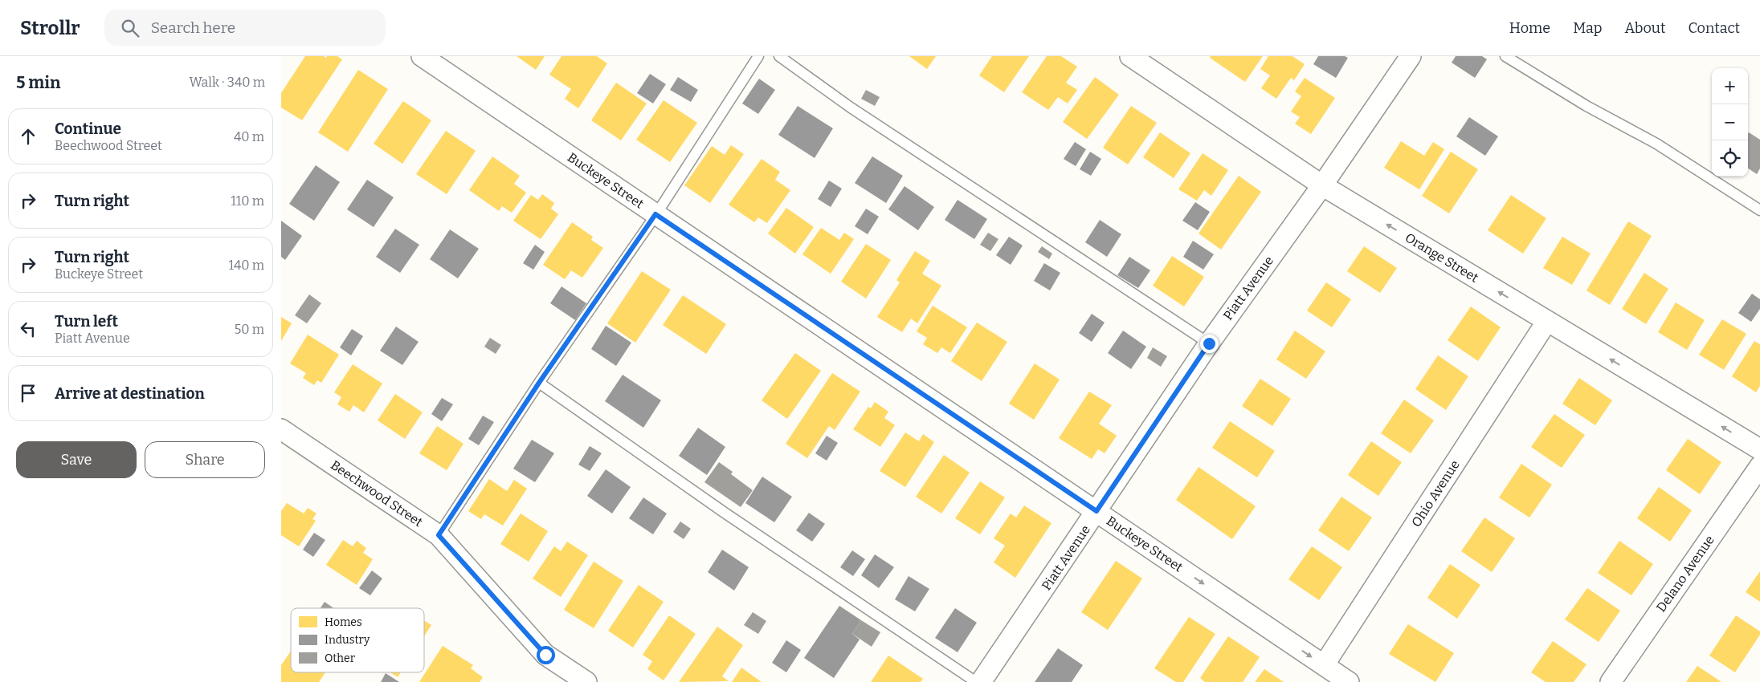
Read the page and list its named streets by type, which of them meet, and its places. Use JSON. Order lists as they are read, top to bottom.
{
  "streets": {
    "street": [
      "Buckeye Street",
      "Orange Street",
      "Piatt Avenue",
      "Beechwood Street",
      "Ohio Avenue",
      "Delano Avenue"
    ]
  },
  "crossings": [
    ["Buckeye Street", "Piatt Avenue"],
    ["Buckeye Street", "Ohio Avenue"],
    ["Orange Street", "Piatt Avenue"],
    ["Orange Street", "Ohio Avenue"]
  ],
  "one_way": ["Orange Street"],
  "legend": ["Homes", "Industry", "Other"],
  "page": {
    "header": "Strollr",
    "search": "Search here",
    "nav": [
      "Home",
      "Map",
      "About",
      "Contact"
    ],
    "heading": ["5 min", "Walk · 340 m"],
    "map_buttons": ["+", "−"],
    "list": [
      ["Continue", "Beechwood Street", "40 m"],
      ["Turn right", "110 m"],
      ["Turn right", "Buckeye Street", "140 m"],
      ["Turn left", "Piatt Avenue", "50 m"],
      "Arrive at destination"
    ],
    "buttons": ["Save", "Share"]
  }
}
